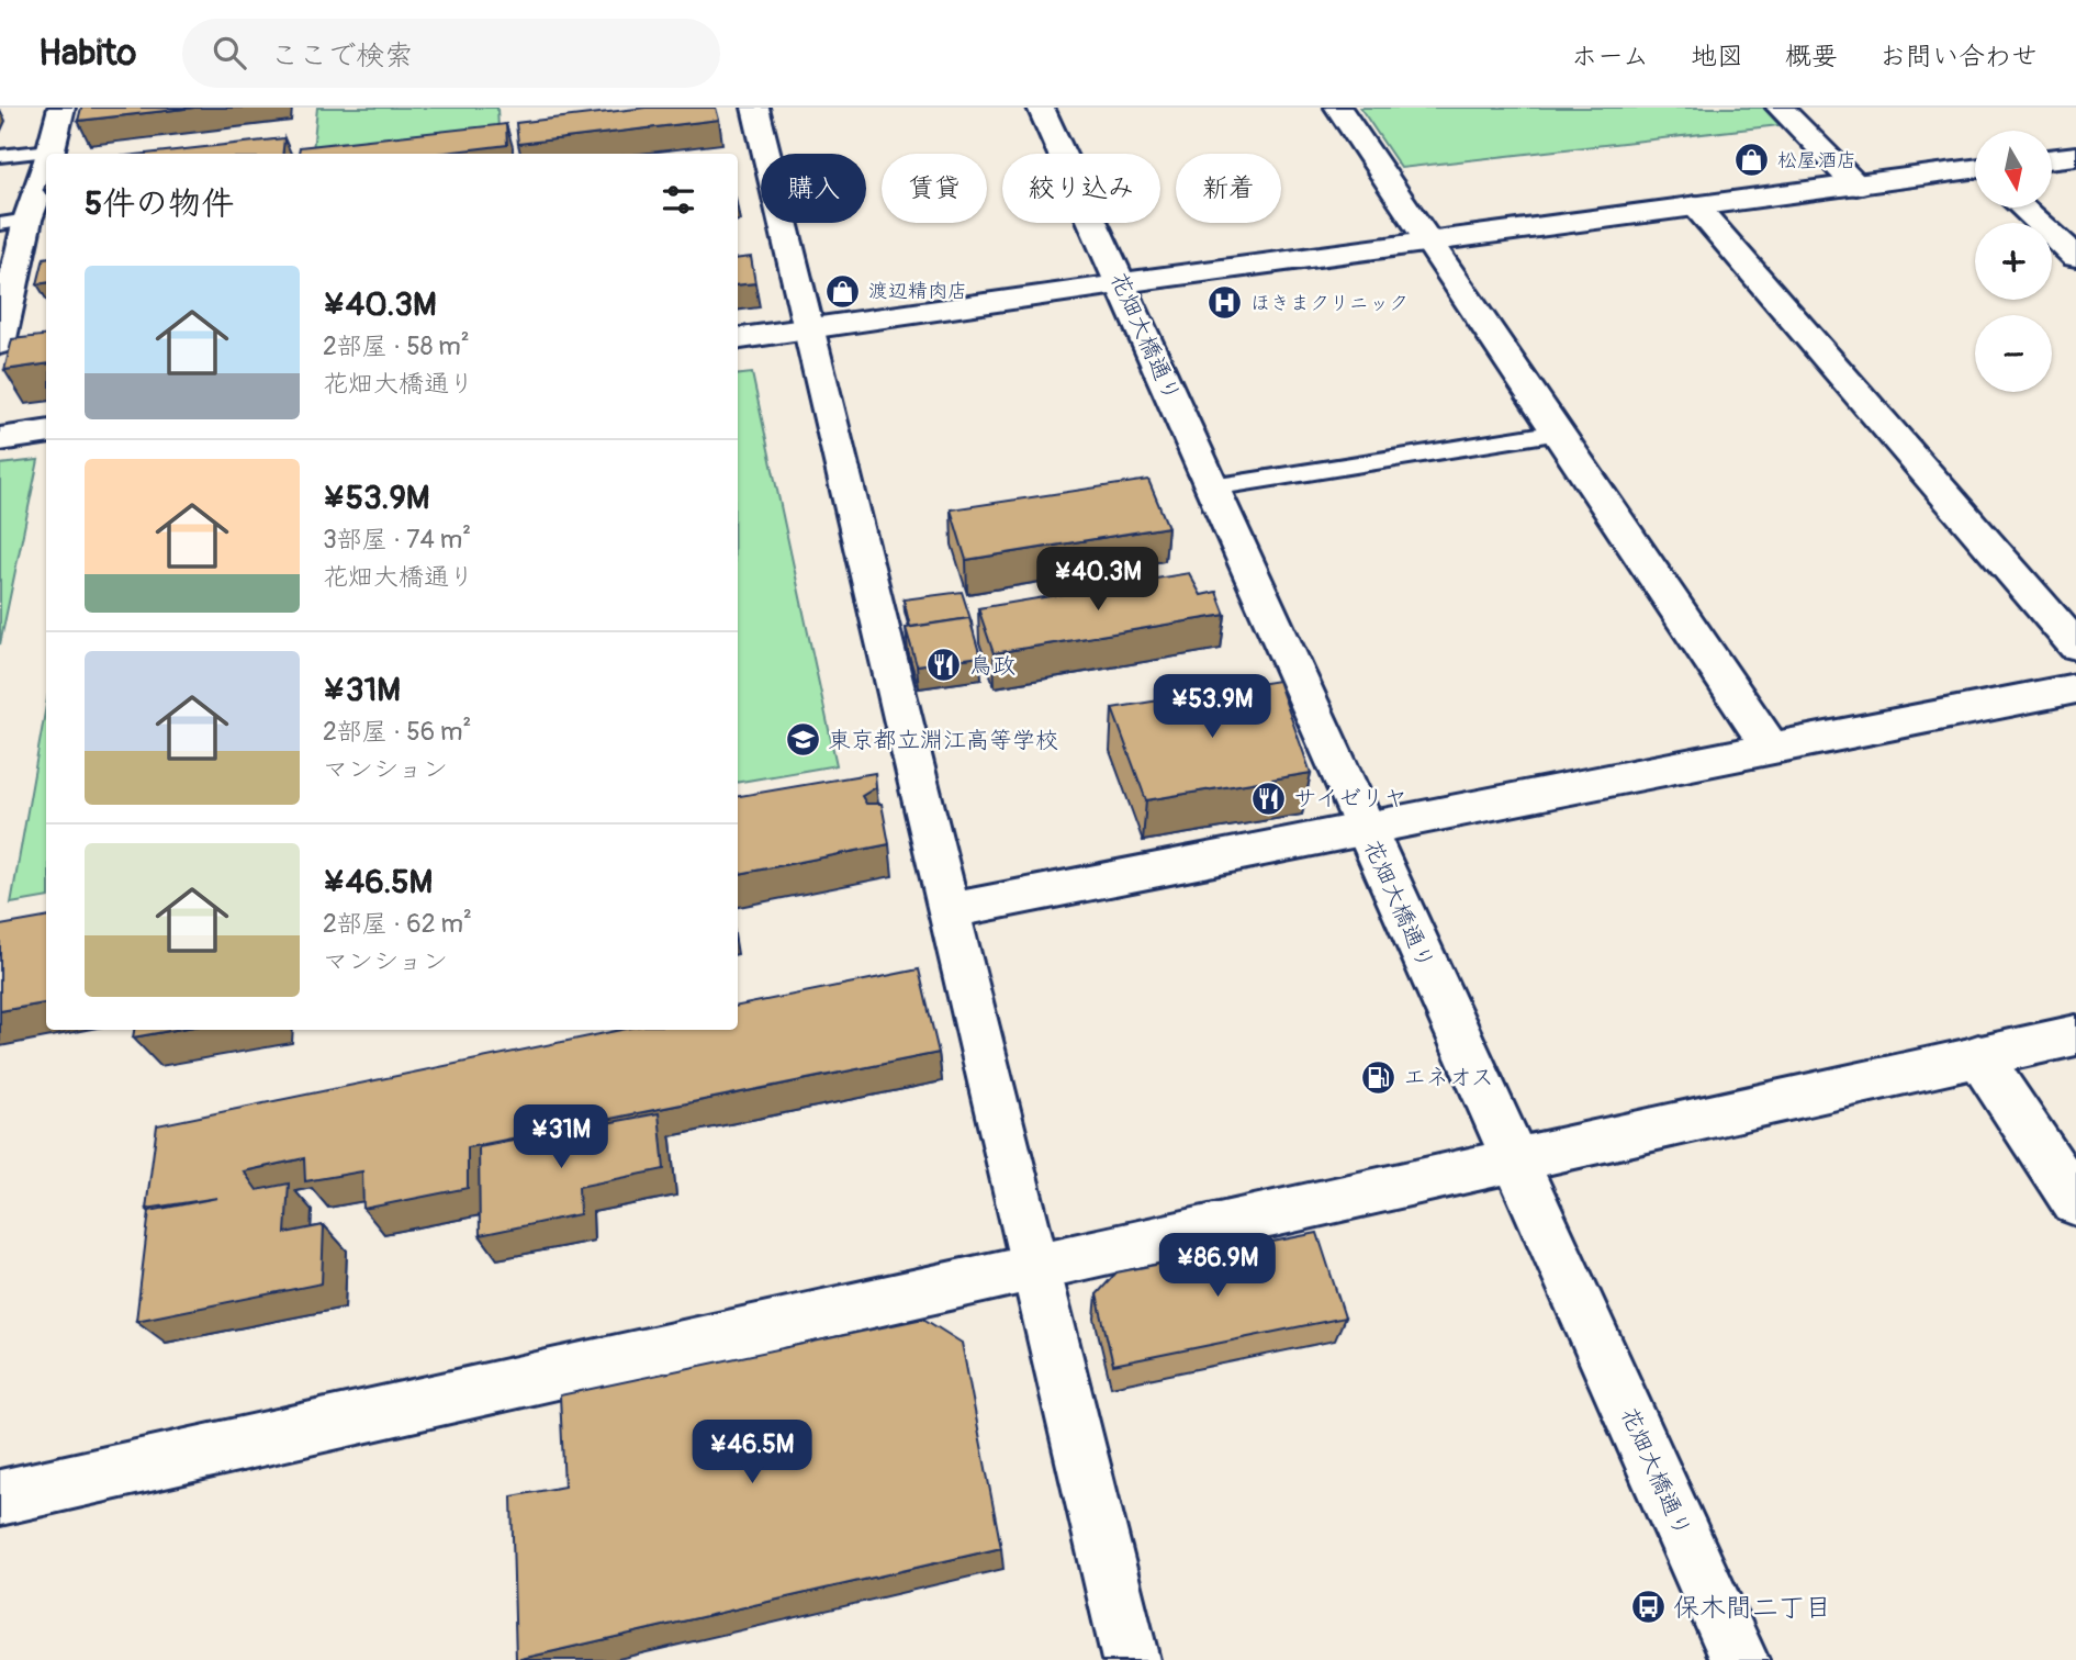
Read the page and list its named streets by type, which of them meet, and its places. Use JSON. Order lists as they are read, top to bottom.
{
  "streets": {
    "street": ["花畑大橋通り"]
  },
  "places": {
    "shop": ["松屋酒店", "渡辺精肉店"],
    "hospital": ["ほきまクリニック"],
    "restaurant": ["鳥政", "サイゼリヤ"],
    "school or university": ["東京都立淵江高等学校"],
    "fuel station": ["エネオス"],
    "bus stop": ["保木間二丁目"]
  },
  "north": "bottom",
  "page": {
    "header": "Habito",
    "search": "ここで検索",
    "nav": [
      "ホーム",
      "地図",
      "概要",
      "お問い合わせ"
    ],
    "map_buttons": ["+", "−"],
    "chip": [
      "購入",
      "賃貸",
      "絞り込み",
      "新着"
    ],
    "heading": "5件の物件",
    "list": [
      {
        "name": "¥40.3M",
        "note": "2部屋 · 58 m² · 花畑大橋通り"
      },
      {
        "name": "¥53.9M",
        "note": "3部屋 · 74 m² · 花畑大橋通り"
      },
      {
        "name": "¥31M",
        "note": "2部屋 · 56 m² · マンション"
      },
      {
        "name": "¥46.5M",
        "note": "2部屋 · 62 m² · マンション"
      }
    ],
    "price": [
      "¥40.3M",
      "¥53.9M",
      "¥31M",
      "¥86.9M",
      "¥46.5M"
    ]
  }
}
